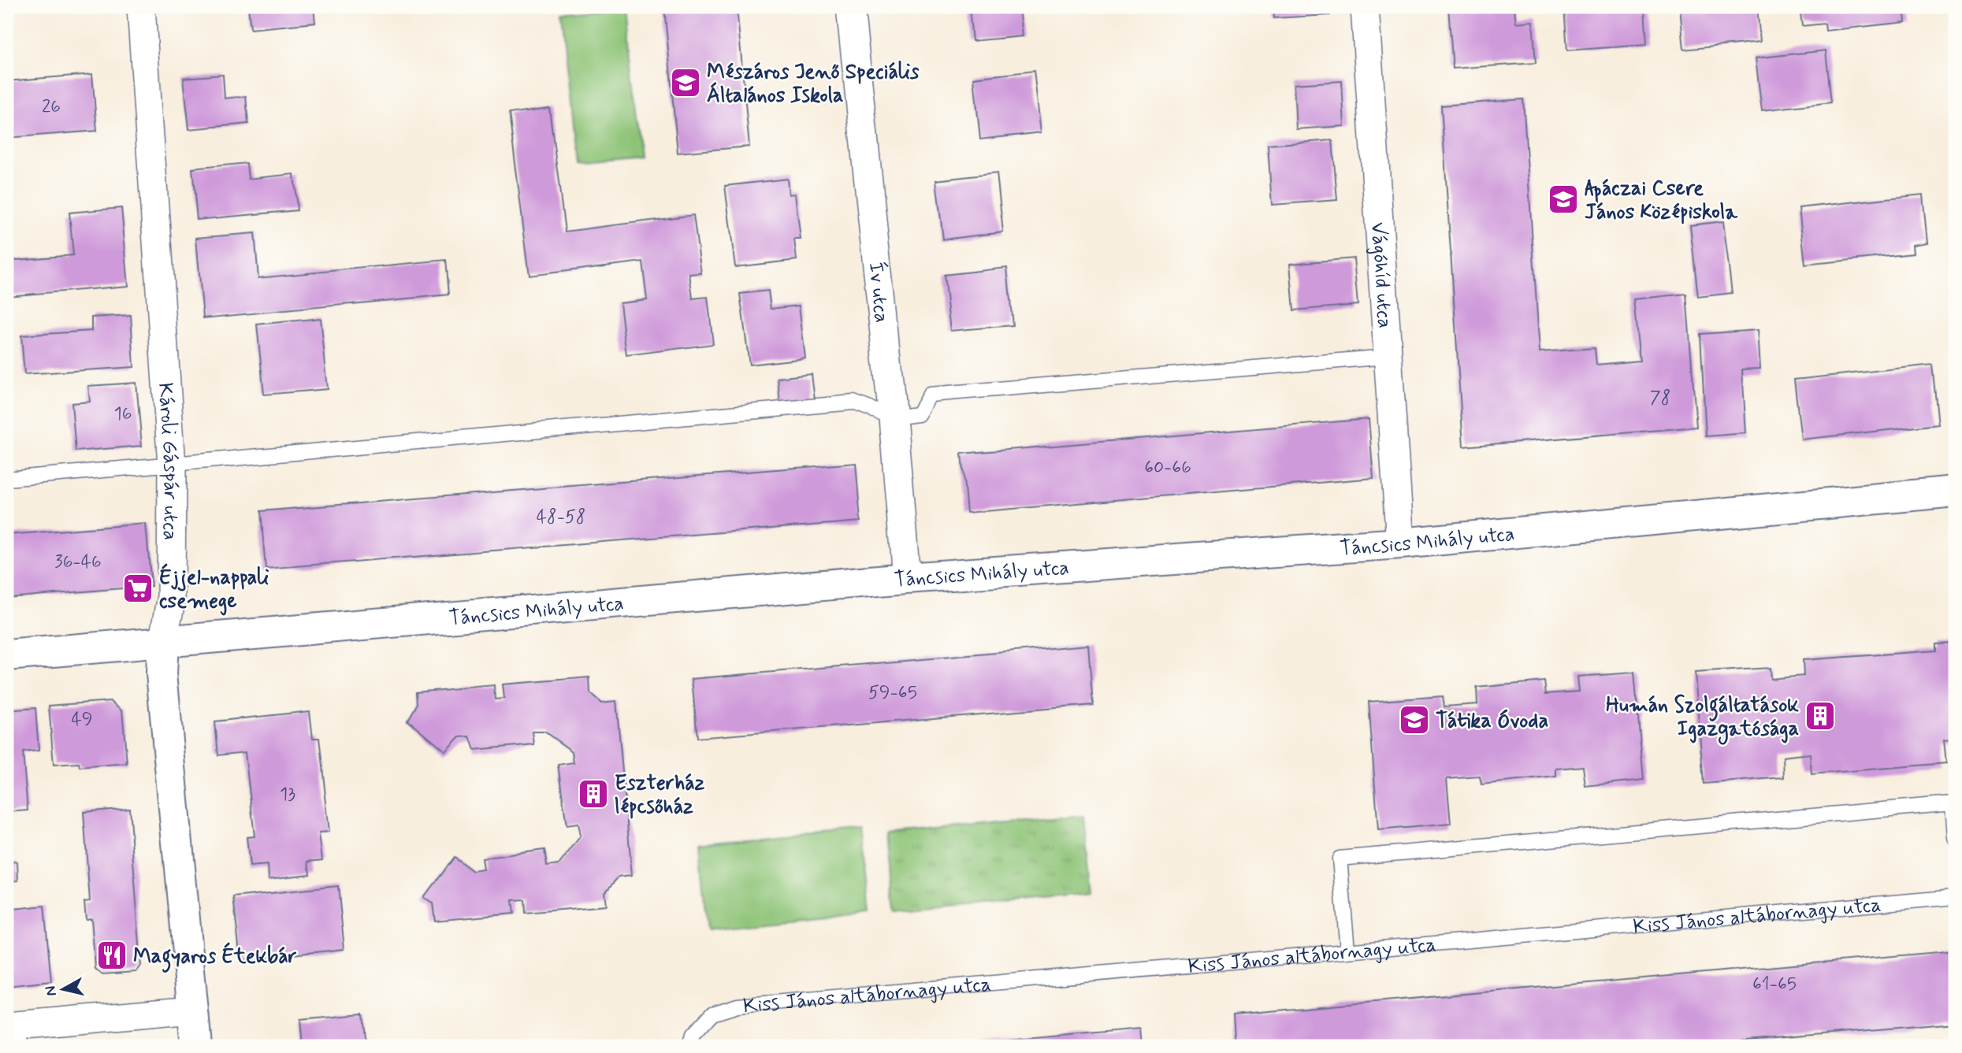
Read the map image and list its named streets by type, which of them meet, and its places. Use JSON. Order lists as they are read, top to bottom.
{
  "streets": {
    "street": [
      "Vágóhíd utca",
      "Ív utca",
      "Károli Gáspár utca",
      "Táncsics Mihály utca"
    ],
    "lane": ["Kiss János altábornagy utca"]
  },
  "crossings": [
    ["Vágóhíd utca", "Táncsics Mihály utca"],
    ["Ív utca", "Táncsics Mihály utca"],
    ["Károli Gáspár utca", "Táncsics Mihály utca"]
  ],
  "places": {
    "school or university": ["Mészáros Jenő Speciális Általános Iskola", "Apáczai Csere János Középiskola", "Tátika Óvoda"],
    "supermarket": ["Éjjel-nappali csemege"],
    "building": ["Humán Szolgáltatások Igazgatósága", "Eszterház lépcsőház"],
    "restaurant": ["Magyaros Étekbár"]
  },
  "house_numbers": [
    "26",
    "78",
    "16",
    "60-66",
    "48-58",
    "36-46",
    "59-65",
    "49",
    "13",
    "61-65"
  ],
  "north": "left"
}
